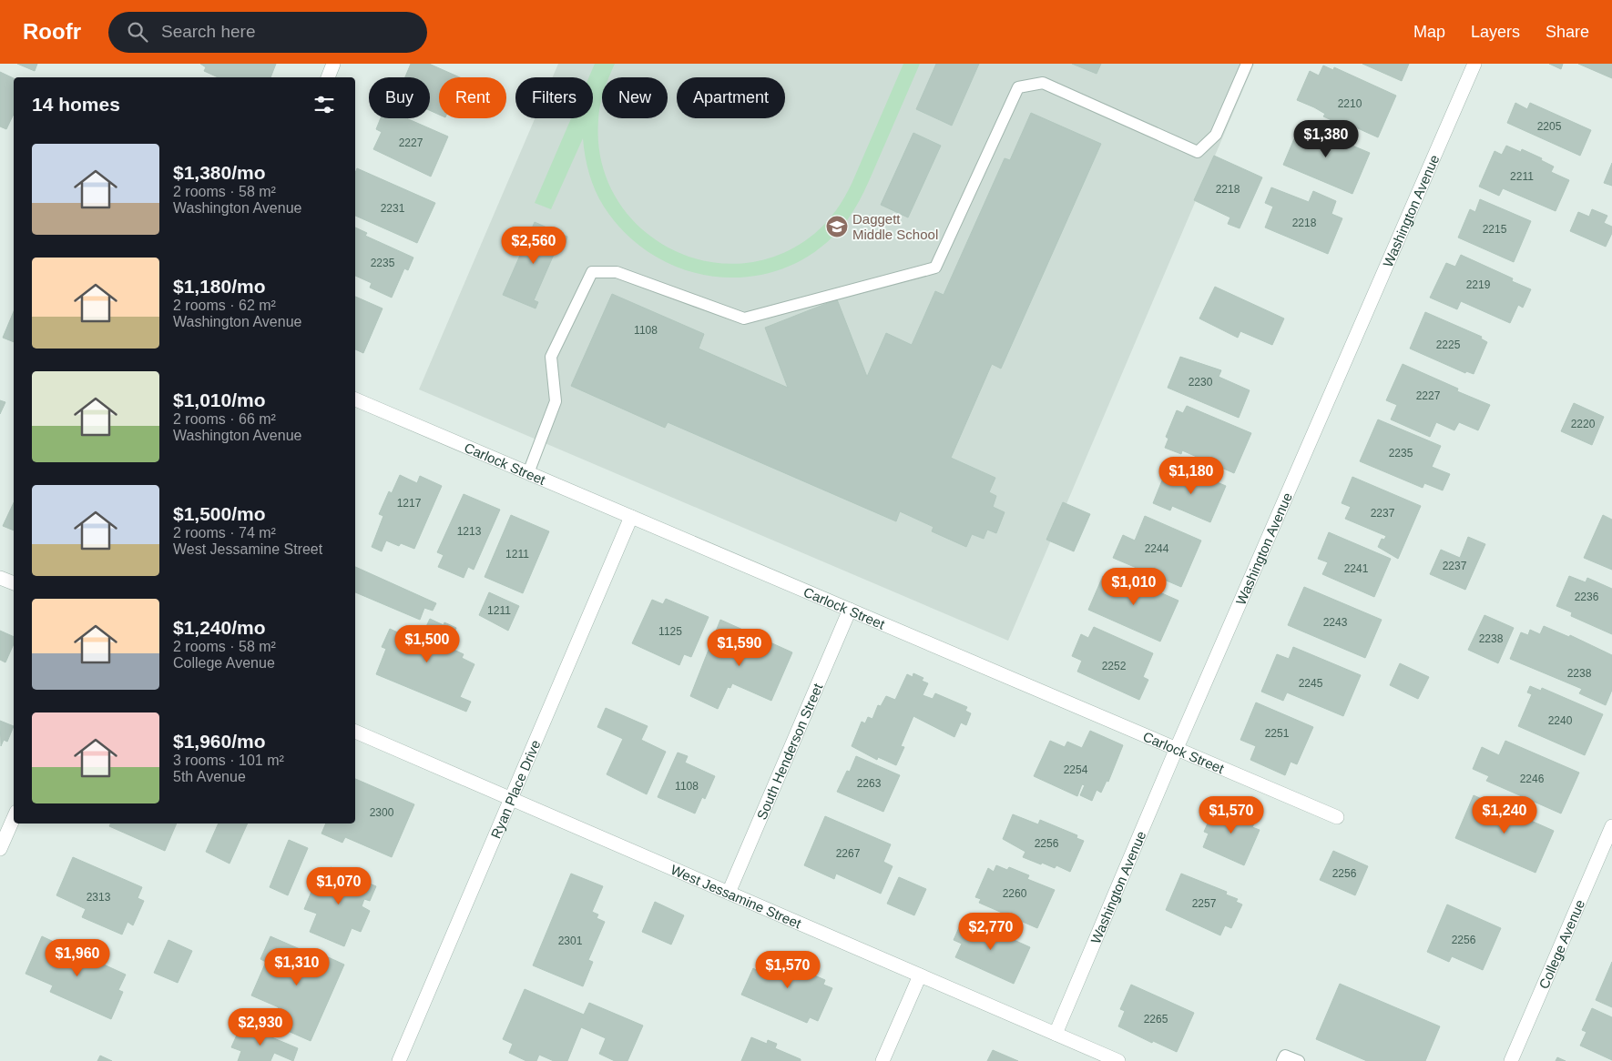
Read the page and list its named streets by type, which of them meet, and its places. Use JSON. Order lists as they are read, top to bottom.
{
  "streets": {
    "street": [
      "Washington Avenue",
      "Carlock Street",
      "South Henderson Street",
      "Ryan Place Drive",
      "West Jessamine Street",
      "College Avenue"
    ]
  },
  "crossings": [
    ["Washington Avenue", "Carlock Street"],
    ["Washington Avenue", "West Jessamine Street"],
    ["Carlock Street", "South Henderson Street"],
    ["Carlock Street", "Ryan Place Drive"],
    ["South Henderson Street", "West Jessamine Street"],
    ["Ryan Place Drive", "West Jessamine Street"]
  ],
  "places": {
    "school or university": ["Daggett Middle School"]
  },
  "house_numbers": [
    "2210",
    "2205",
    "2227",
    "2211",
    "2218",
    "2231",
    "2218",
    "2215",
    "2235",
    "2219",
    "1108",
    "2225",
    "2230",
    "2227",
    "2220",
    "2235",
    "1217",
    "2237",
    "1213",
    "2244",
    "1211",
    "2237",
    "2241",
    "2236",
    "1211",
    "2243",
    "1125",
    "2238",
    "2252",
    "2238",
    "2245",
    "2240",
    "2251",
    "2254",
    "2246",
    "2263",
    "1108",
    "2300",
    "2256",
    "2267",
    "2256",
    "2260",
    "2313",
    "2257",
    "2256",
    "2301",
    "2265"
  ],
  "page": {
    "header": "Roofr",
    "search": "Search here",
    "nav": ["Map", "Layers", "Share"],
    "chip": [
      "Buy",
      "Rent",
      "Filters",
      "New",
      "Apartment"
    ],
    "heading": "14 homes",
    "price": [
      "$1,380",
      "$2,560",
      "$1,180",
      "$1,010",
      "$1,500",
      "$1,590",
      "$1,570",
      "$1,240",
      "$1,070",
      "$2,770",
      "$1,960",
      "$1,310",
      "$1,570",
      "$2,930"
    ],
    "list": [
      {
        "name": "$1,380/mo",
        "note": "2 rooms · 58 m² · Washington Avenue"
      },
      {
        "name": "$1,180/mo",
        "note": "2 rooms · 62 m² · Washington Avenue"
      },
      {
        "name": "$1,010/mo",
        "note": "2 rooms · 66 m² · Washington Avenue"
      },
      {
        "name": "$1,500/mo",
        "note": "2 rooms · 74 m² · West Jessamine Street"
      },
      {
        "name": "$1,240/mo",
        "note": "2 rooms · 58 m² · College Avenue"
      },
      {
        "name": "$1,960/mo",
        "note": "3 rooms · 101 m² · 5th Avenue"
      }
    ]
  }
}
